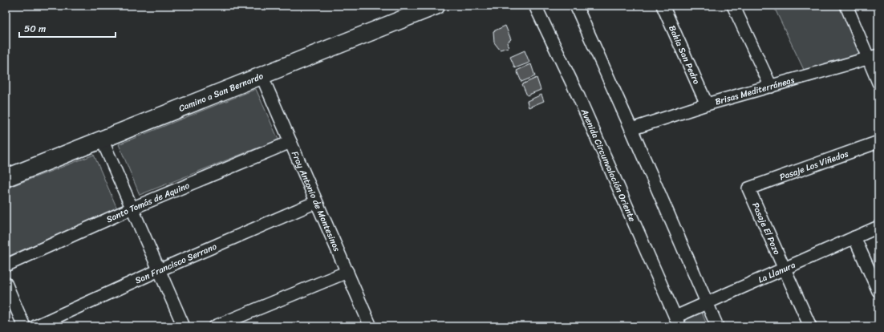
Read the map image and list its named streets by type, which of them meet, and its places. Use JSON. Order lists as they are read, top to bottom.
{
  "streets": {
    "street": [
      "Bahia San Pedro",
      "Brisas Mediterráneas",
      "Camino a San Bernardo",
      "Avenida Circunvalación Oriente",
      "Pasaje Los Viñedos",
      "Fray Antonio de Montesinos",
      "Santo Tomás de Aquino",
      "Pasaje El Pozo",
      "San Francisco Serrano",
      "La Llanura"
    ]
  },
  "crossings": [
    ["Bahia San Pedro", "Brisas Mediterráneas"],
    ["Camino a San Bernardo", "Fray Antonio de Montesinos"],
    ["Avenida Circunvalación Oriente", "La Llanura"],
    ["Pasaje Los Viñedos", "Pasaje El Pozo"],
    ["Fray Antonio de Montesinos", "Santo Tomás de Aquino"],
    ["Fray Antonio de Montesinos", "San Francisco Serrano"],
    ["Pasaje El Pozo", "La Llanura"]
  ],
  "scale_bar": "50 m"
}
